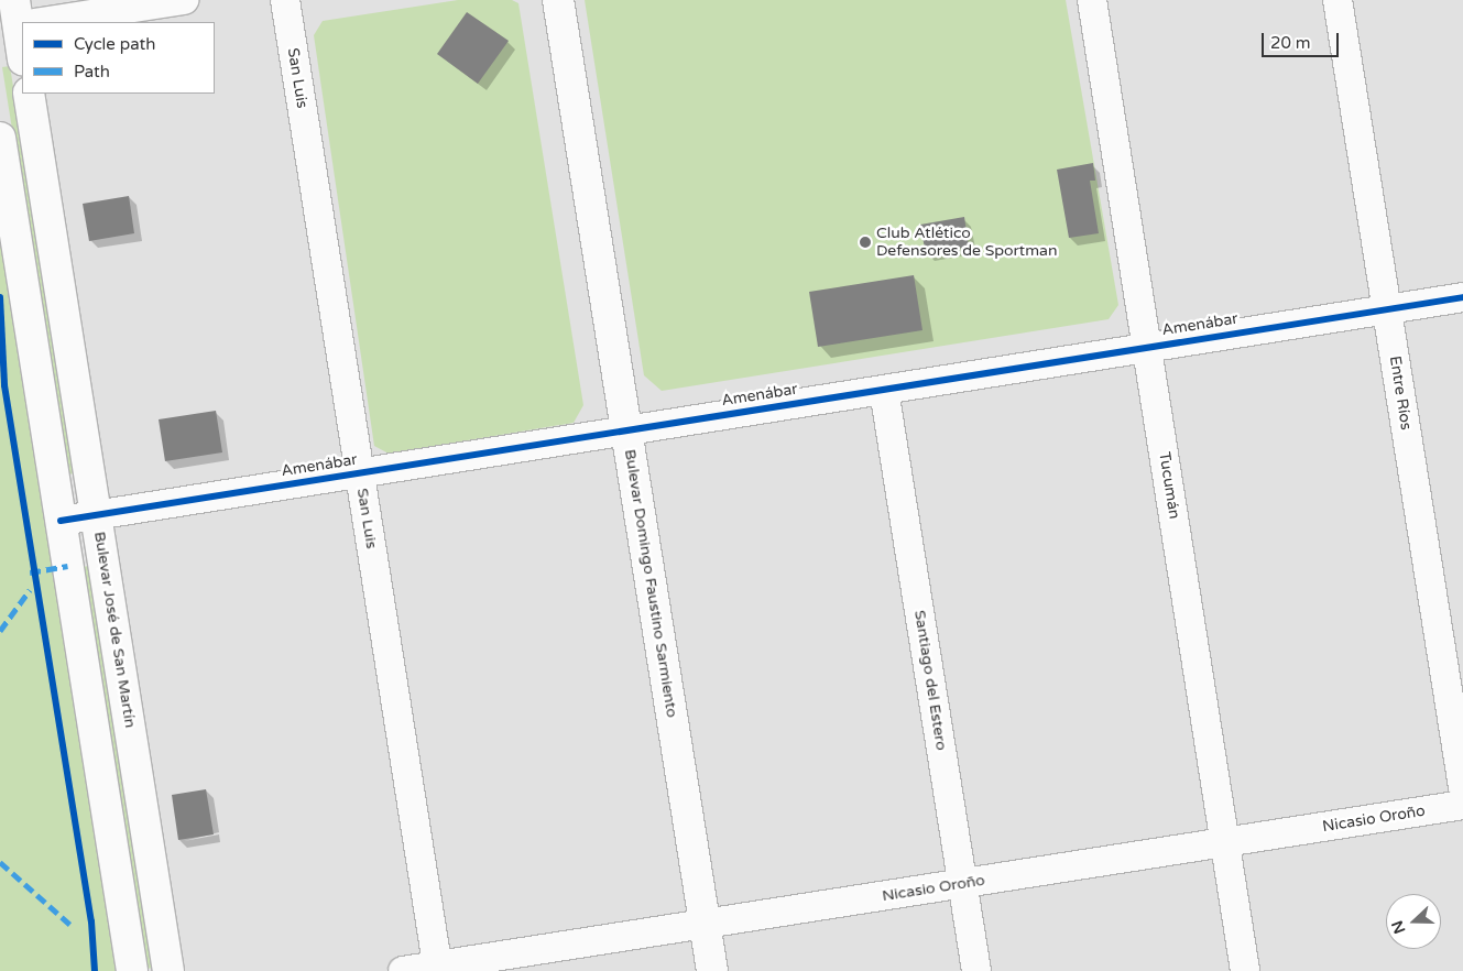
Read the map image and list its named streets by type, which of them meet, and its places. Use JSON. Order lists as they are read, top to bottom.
{
  "streets": {
    "main road": ["Bulevar Domingo Faustino Sarmiento", "Bulevar José de San Martín"],
    "street": [
      "San Luis",
      "Amenábar",
      "Entre Ríos",
      "Tucumán",
      "Santiago del Estero",
      "Nicasio Oroño"
    ]
  },
  "crossings": [
    ["San Luis", "Amenábar"],
    ["San Luis", "Nicasio Oroño"],
    ["Amenábar", "Entre Ríos"],
    ["Amenábar", "Tucumán"],
    ["Amenábar", "Bulevar Domingo Faustino Sarmiento"],
    ["Amenábar", "Bulevar José de San Martín"],
    ["Amenábar", "Santiago del Estero"],
    ["Tucumán", "Nicasio Oroño"],
    ["Bulevar Domingo Faustino Sarmiento", "Nicasio Oroño"],
    ["Santiago del Estero", "Nicasio Oroño"]
  ],
  "places": ["Club Atlético Defensores de Sportman"],
  "legend": ["Cycle path", "Path"],
  "scale_bar": "20 m",
  "north": "left"
}
